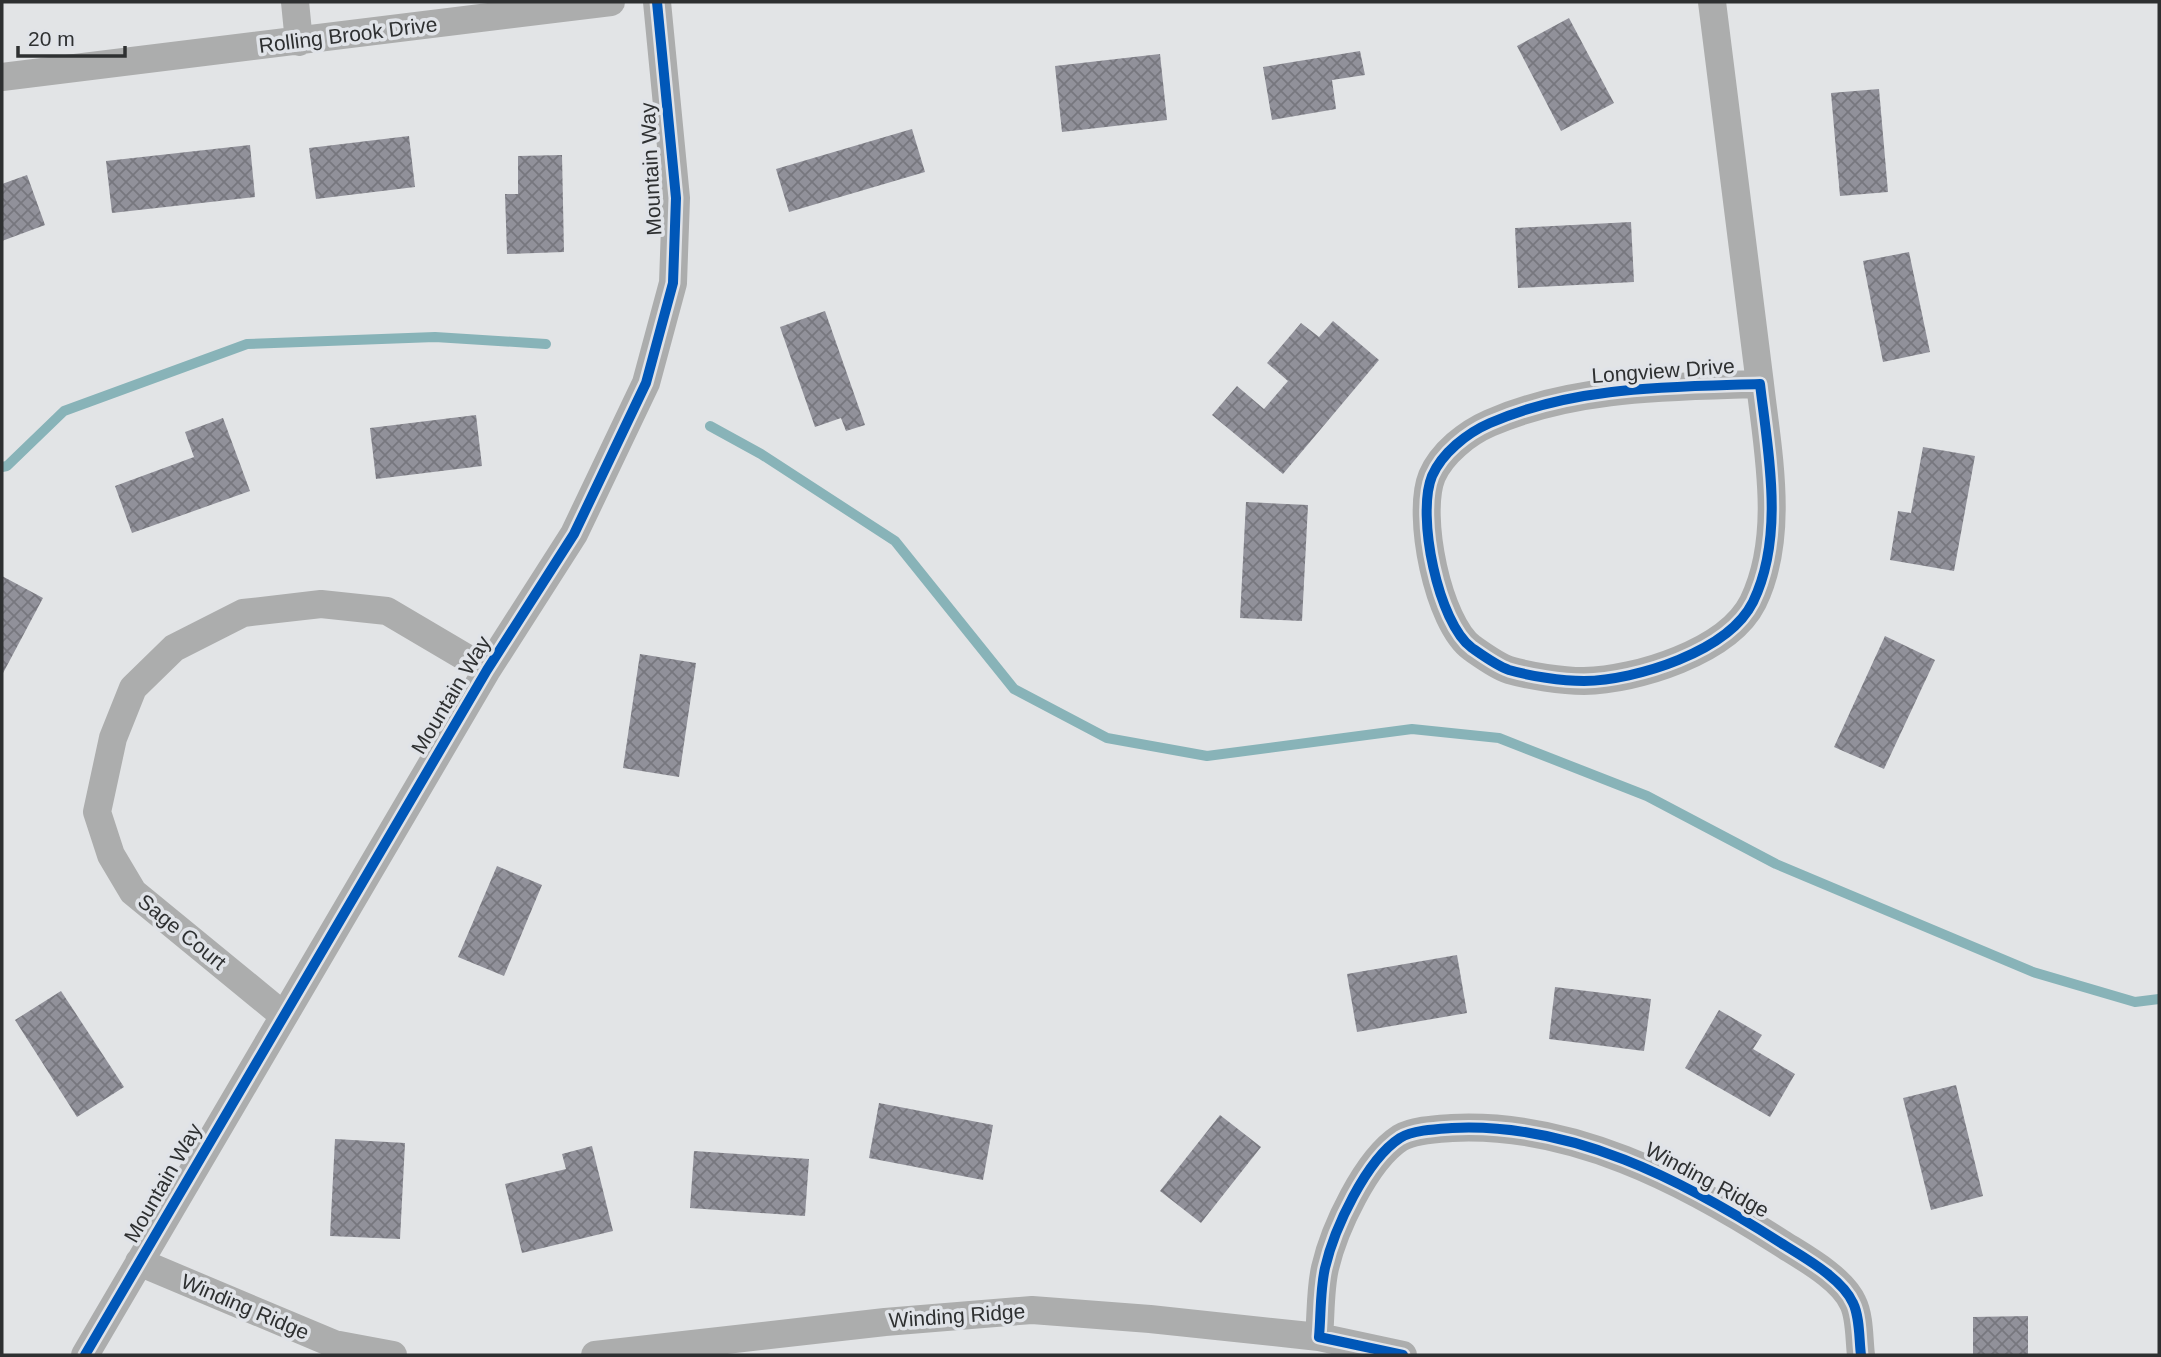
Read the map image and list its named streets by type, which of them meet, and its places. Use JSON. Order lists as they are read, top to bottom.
{
  "streets": {
    "street": [
      "Rolling Brook Drive",
      "Mountain Way",
      "Longview Drive",
      "Sage Court",
      "Winding Ridge"
    ]
  },
  "crossings": [
    ["Mountain Way", "Sage Court"],
    ["Mountain Way", "Winding Ridge"]
  ],
  "scale_bar": "20 m"
}
